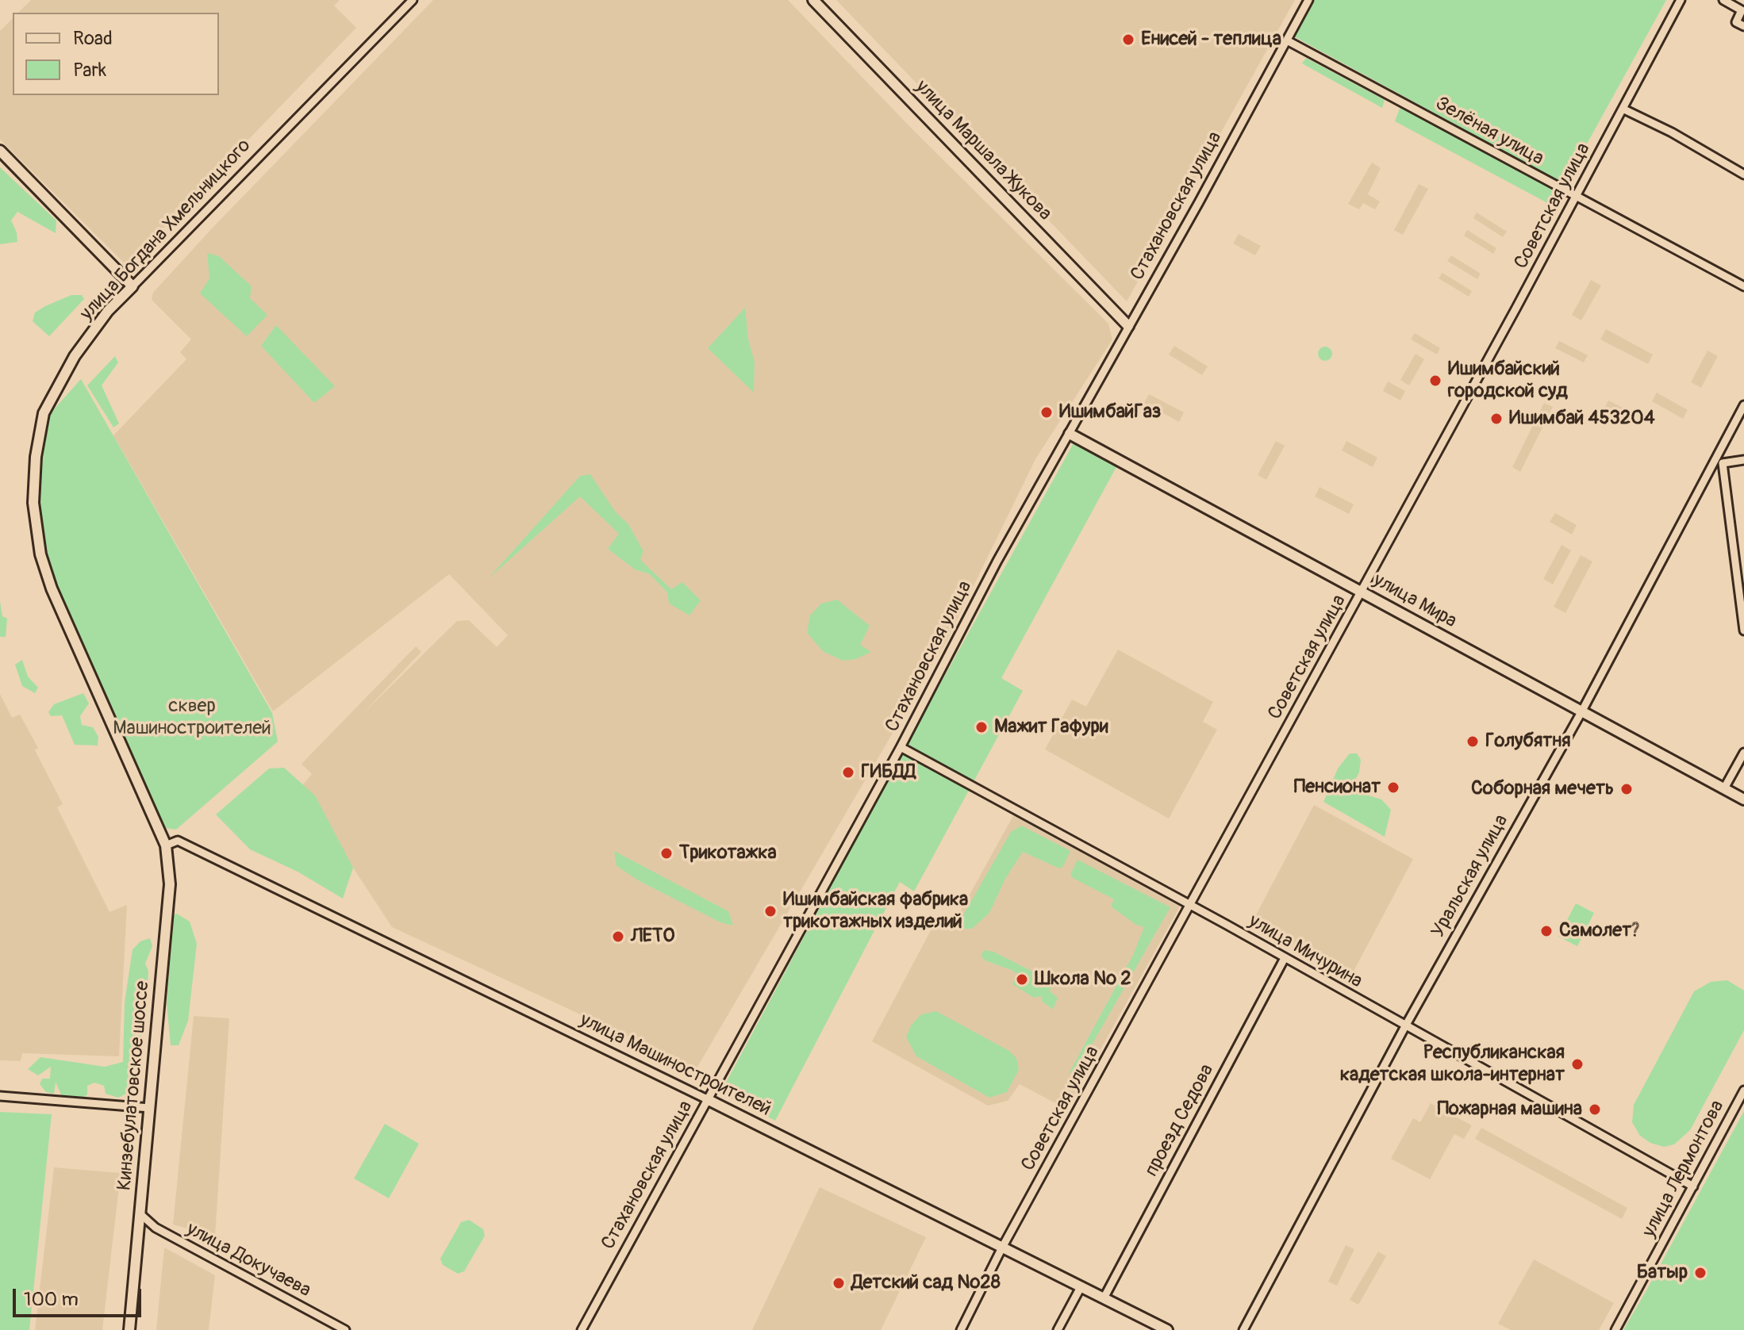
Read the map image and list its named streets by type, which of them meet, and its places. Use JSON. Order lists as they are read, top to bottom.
{
  "streets": {
    "street": [
      "Зелёная улица",
      "улица Маршала Жукова",
      "Стахановская улица",
      "Советская улица",
      "улица Богдана Хмельницкого",
      "улица Мира",
      "Уральская улица",
      "улица Мичурина",
      "улица Машиностроителей",
      "Кинзебулатовское шоссе",
      "проезд Седова",
      "улица Лермонтова",
      "улица Докучаева"
    ]
  },
  "crossings": [
    ["Зелёная улица", "Стахановская улица"],
    ["Зелёная улица", "Советская улица"],
    ["улица Маршала Жукова", "Стахановская улица"],
    ["Стахановская улица", "улица Мира"],
    ["Стахановская улица", "улица Мичурина"],
    ["Стахановская улица", "улица Машиностроителей"],
    ["Советская улица", "улица Мира"],
    ["Советская улица", "улица Мичурина"],
    ["Советская улица", "улица Машиностроителей"],
    ["улица Богдана Хмельницкого", "улица Машиностроителей"],
    ["улица Богдана Хмельницкого", "Кинзебулатовское шоссе"],
    ["улица Мира", "Уральская улица"],
    ["Уральская улица", "улица Мичурина"],
    ["улица Мичурина", "проезд Седова"],
    ["улица Мичурина", "улица Лермонтова"],
    ["улица Машиностроителей", "Кинзебулатовское шоссе"],
    ["улица Машиностроителей", "проезд Седова"],
    ["Кинзебулатовское шоссе", "улица Докучаева"]
  ],
  "parks": ["сквер Машиностроителей"],
  "places": [
    "Енисей - теплица",
    "Ишимбайский городской суд",
    "ИшимбайГаз",
    "Ишимбай 453204",
    "Мажит Гафури",
    "Голубятня",
    "ГИБДД",
    "Пенсионат",
    "Соборная мечеть",
    "Трикотажка",
    "Ишимбайская фабрика трикотажных изделий",
    "Самолет?",
    "ЛЕТО",
    "Школа № 2",
    "Республиканская кадетская школа-интернат",
    "Пожарная машина",
    "Батыр",
    "Детский сад №28"
  ],
  "legend": ["Road", "Park"],
  "scale_bar": "100 m"
}
